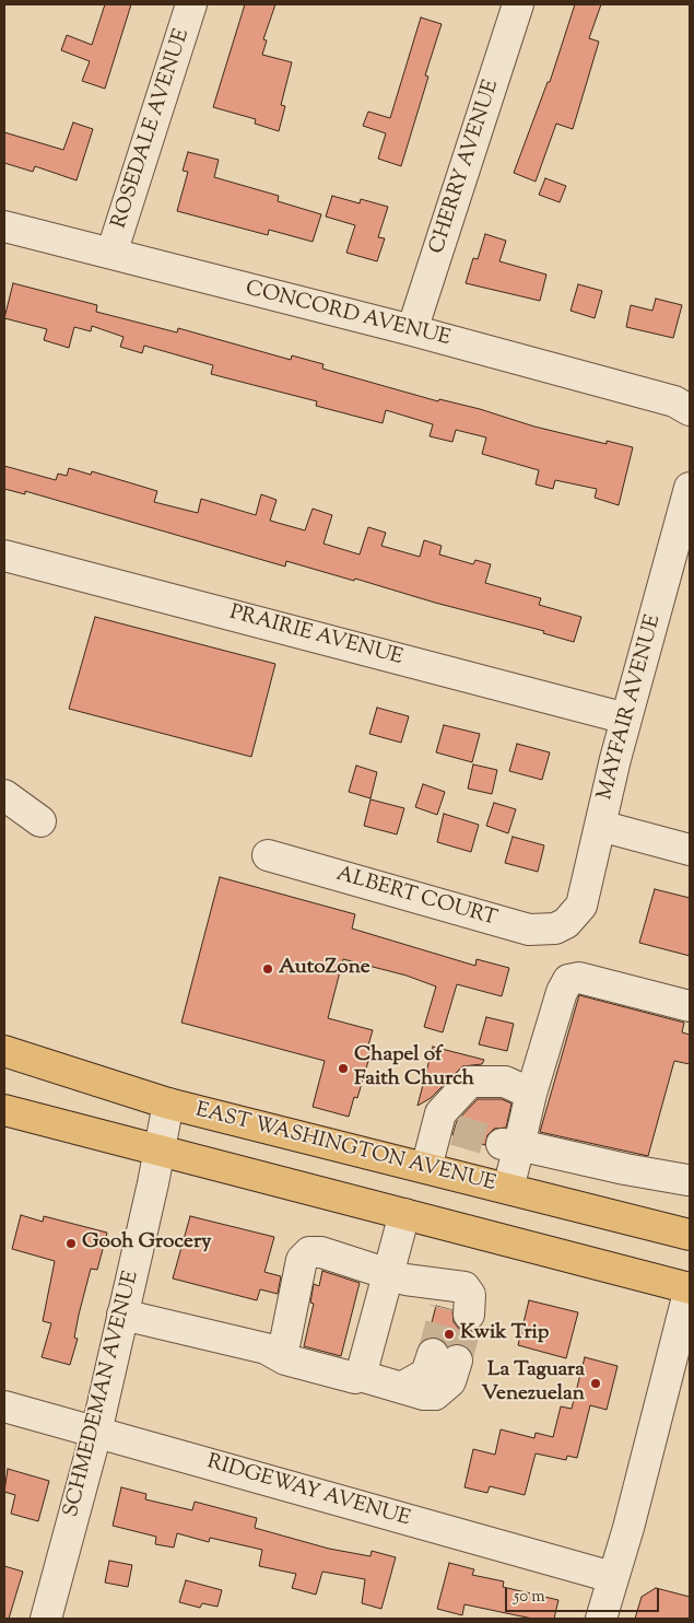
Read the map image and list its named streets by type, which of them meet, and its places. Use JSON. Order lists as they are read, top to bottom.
{
  "streets": {
    "main road": ["EAST WASHINGTON AVENUE"],
    "street": [
      "ROSEDALE AVENUE",
      "CHERRY AVENUE",
      "CONCORD AVENUE",
      "PRAIRIE AVENUE",
      "MAYFAIR AVENUE",
      "ALBERT COURT",
      "SCHMEDEMAN AVENUE",
      "RIDGEWAY AVENUE"
    ]
  },
  "crossings": [
    ["ROSEDALE AVENUE", "CONCORD AVENUE"],
    ["CHERRY AVENUE", "CONCORD AVENUE"],
    ["PRAIRIE AVENUE", "MAYFAIR AVENUE"],
    ["MAYFAIR AVENUE", "ALBERT COURT"],
    ["EAST WASHINGTON AVENUE", "SCHMEDEMAN AVENUE"],
    ["SCHMEDEMAN AVENUE", "RIDGEWAY AVENUE"]
  ],
  "places": [
    "AutoZone",
    "Chapel of Faith Church",
    "Gooh Grocery",
    "Kwik Trip",
    "La Taguara Venezuelan"
  ],
  "scale_bar": "50 m"
}
